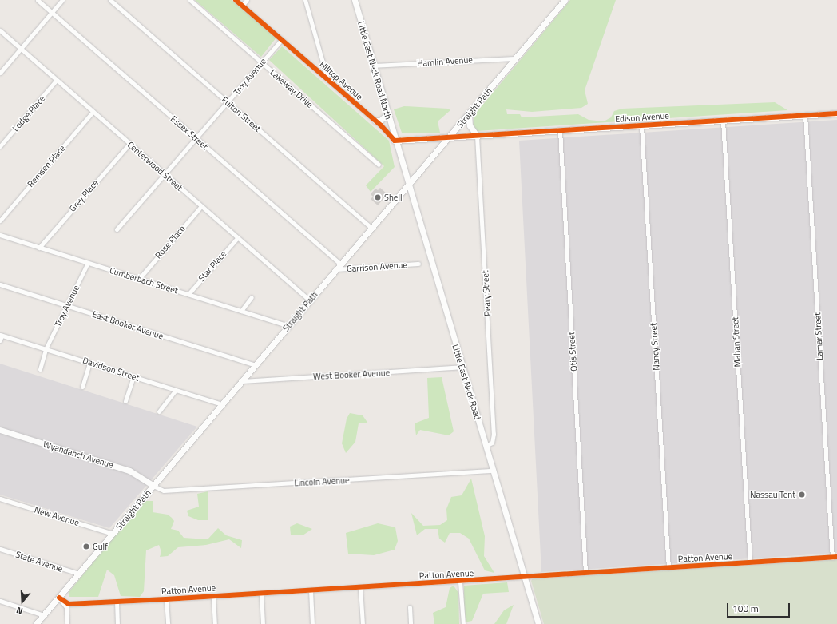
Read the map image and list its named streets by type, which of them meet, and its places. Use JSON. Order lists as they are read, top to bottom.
{
  "streets": {
    "main road": [
      "Little East Neck Road North",
      "Straight Path",
      "Edison Avenue",
      "Little East Neck Road",
      "Wyandanch Avenue"
    ],
    "street": [
      "Hamlin Avenue",
      "Troy Avenue",
      "Hilltop Avenue",
      "Lakeway Drive",
      "Lodge Place",
      "Fulton Street",
      "Essex Street",
      "Remsen Place",
      "Centerwood Street",
      "Grey Place",
      "Rose Place",
      "Star Place",
      "Garrison Avenue",
      "Cumberbach Street",
      "Peary Street",
      "East Booker Avenue",
      "Lamar Street",
      "Mahan Street",
      "Nancy Street",
      "Otis Street",
      "Davidson Street",
      "West Booker Avenue",
      "Lincoln Avenue",
      "New Avenue",
      "Patton Avenue",
      "State Avenue"
    ]
  },
  "crossings": [
    ["Hamlin Avenue", "Little East Neck Road North"],
    ["Hamlin Avenue", "Straight Path"],
    ["Little East Neck Road North", "Hilltop Avenue"],
    ["Little East Neck Road North", "Little East Neck Road"],
    ["Troy Avenue", "Hilltop Avenue"],
    ["Troy Avenue", "Lakeway Drive"],
    ["Troy Avenue", "Fulton Street"],
    ["Troy Avenue", "Essex Street"],
    ["Troy Avenue", "Centerwood Street"],
    ["Troy Avenue", "Cumberbach Street"],
    ["Troy Avenue", "East Booker Avenue"],
    ["Troy Avenue", "Davidson Street"],
    ["Hilltop Avenue", "Little East Neck Road"],
    ["Straight Path", "Fulton Street"],
    ["Straight Path", "Edison Avenue"],
    ["Straight Path", "Essex Street"],
    ["Straight Path", "Centerwood Street"],
    ["Straight Path", "Garrison Avenue"],
    ["Straight Path", "Cumberbach Street"],
    ["Straight Path", "East Booker Avenue"],
    ["Straight Path", "Davidson Street"],
    ["Straight Path", "West Booker Avenue"],
    ["Straight Path", "Little East Neck Road"],
    ["Straight Path", "Wyandanch Avenue"],
    ["Straight Path", "Lincoln Avenue"],
    ["Straight Path", "New Avenue"],
    ["Straight Path", "Patton Avenue"],
    ["Straight Path", "State Avenue"],
    ["Lodge Place", "Centerwood Street"],
    ["Edison Avenue", "Peary Street"],
    ["Edison Avenue", "Lamar Street"],
    ["Edison Avenue", "Mahan Street"],
    ["Edison Avenue", "Nancy Street"],
    ["Edison Avenue", "Otis Street"],
    ["Remsen Place", "Centerwood Street"],
    ["Centerwood Street", "Grey Place"],
    ["Centerwood Street", "Rose Place"],
    ["Centerwood Street", "Star Place"],
    ["Grey Place", "Cumberbach Street"],
    ["Rose Place", "Cumberbach Street"],
    ["Star Place", "Cumberbach Street"],
    ["Peary Street", "Little East Neck Road"],
    ["Lamar Street", "Patton Avenue"],
    ["Mahan Street", "Patton Avenue"],
    ["Nancy Street", "Patton Avenue"],
    ["Otis Street", "Patton Avenue"],
    ["West Booker Avenue", "Little East Neck Road"],
    ["Little East Neck Road", "Lincoln Avenue"],
    ["Little East Neck Road", "Patton Avenue"],
    ["Wyandanch Avenue", "Lincoln Avenue"]
  ],
  "places": ["Shell", "Nassau Tent", "Gulf"],
  "scale_bar": "100 m",
  "north": "bottom"
}
